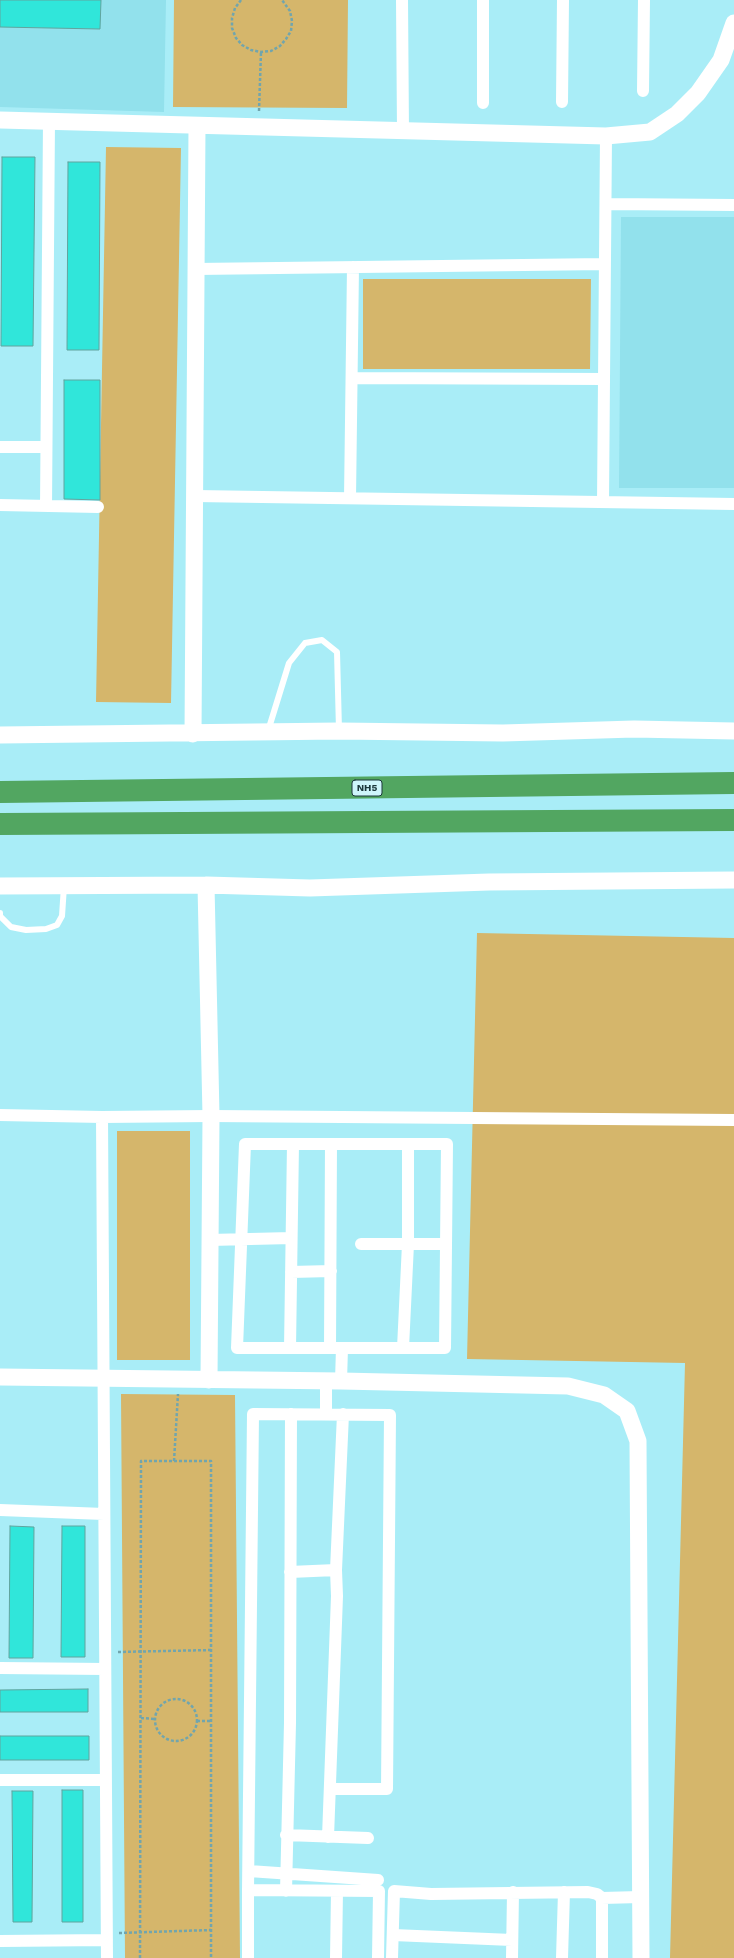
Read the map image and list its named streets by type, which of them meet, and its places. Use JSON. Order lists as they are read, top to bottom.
{
  "streets": {
    "highway": ["NH5"]
  }
}
